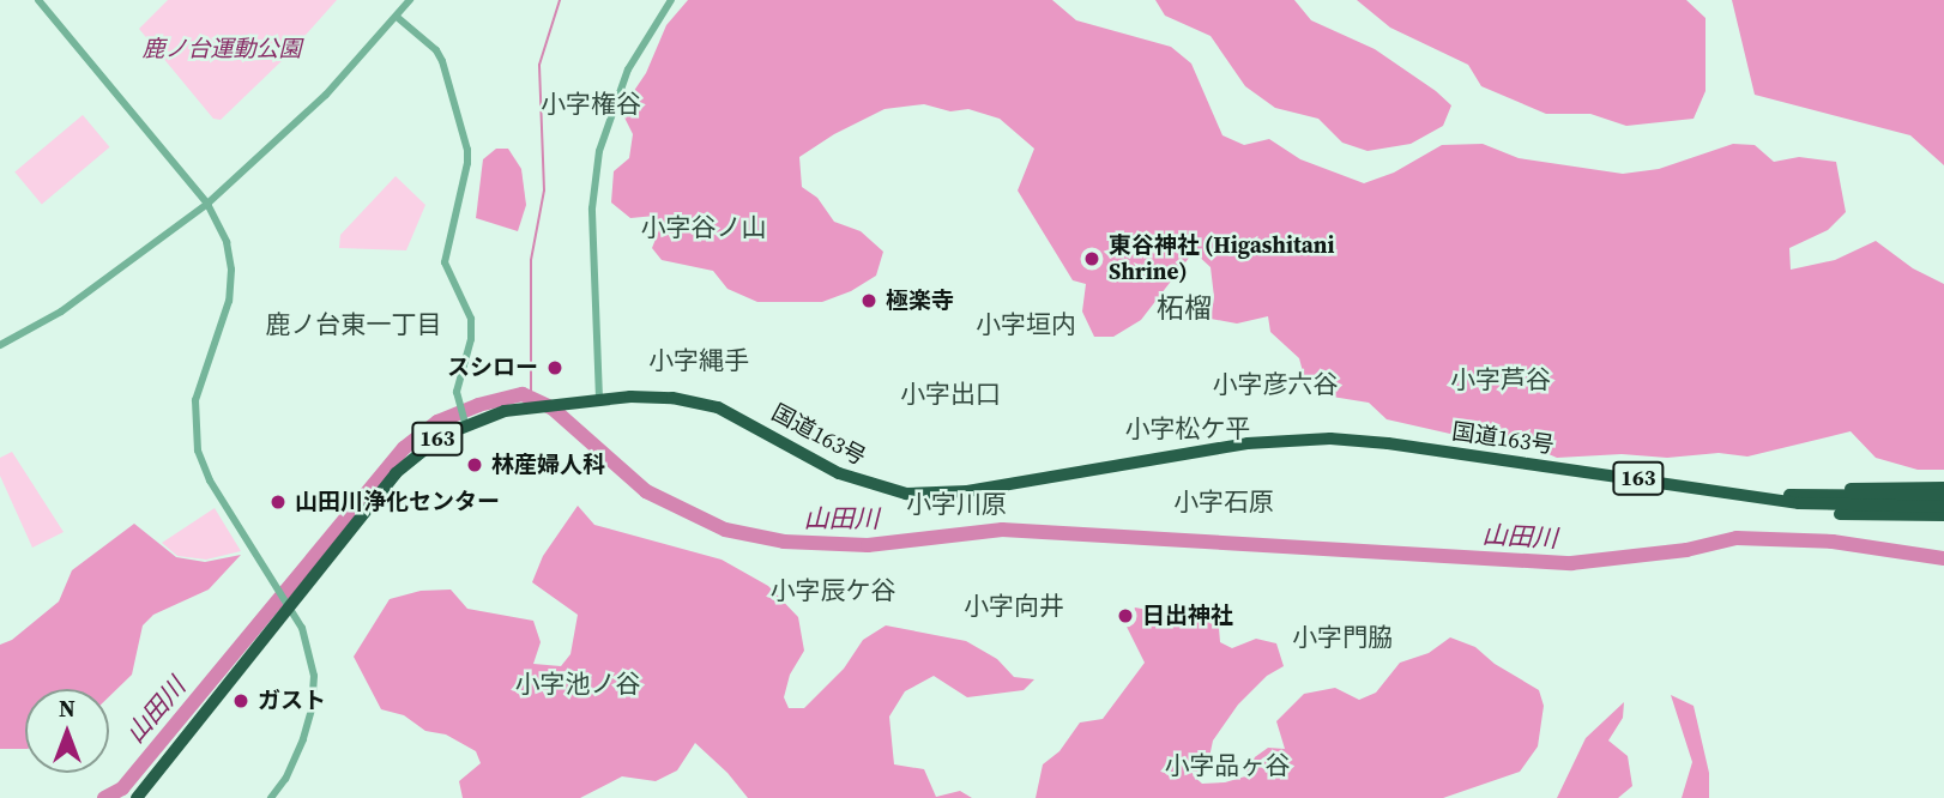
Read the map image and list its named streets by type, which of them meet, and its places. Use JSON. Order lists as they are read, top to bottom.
{
  "streets": {
    "highway": ["国道163号", "163"]
  },
  "crossings": [
    ["国道163号", "163"]
  ],
  "districts": [
    "小字権谷",
    "小字谷ノ山",
    "柘榴",
    "鹿ノ台東一丁目",
    "小字垣内",
    "小字縄手",
    "小字芦谷",
    "小字彦六谷",
    "小字出口",
    "小字松ケ平",
    "小字石原",
    "小字川原",
    "小字辰ケ谷",
    "小字向井",
    "小字門脇",
    "小字池ノ谷",
    "小字品ヶ谷"
  ],
  "water": ["山田川"],
  "parks": ["鹿ノ台運動公園"],
  "places": [
    "東谷神社 (Higashitani Shrine)",
    "極楽寺",
    "スシロー",
    "林産婦人科",
    "山田川浄化センター",
    "日出神社",
    "ガスト"
  ],
  "north": "top"
}
